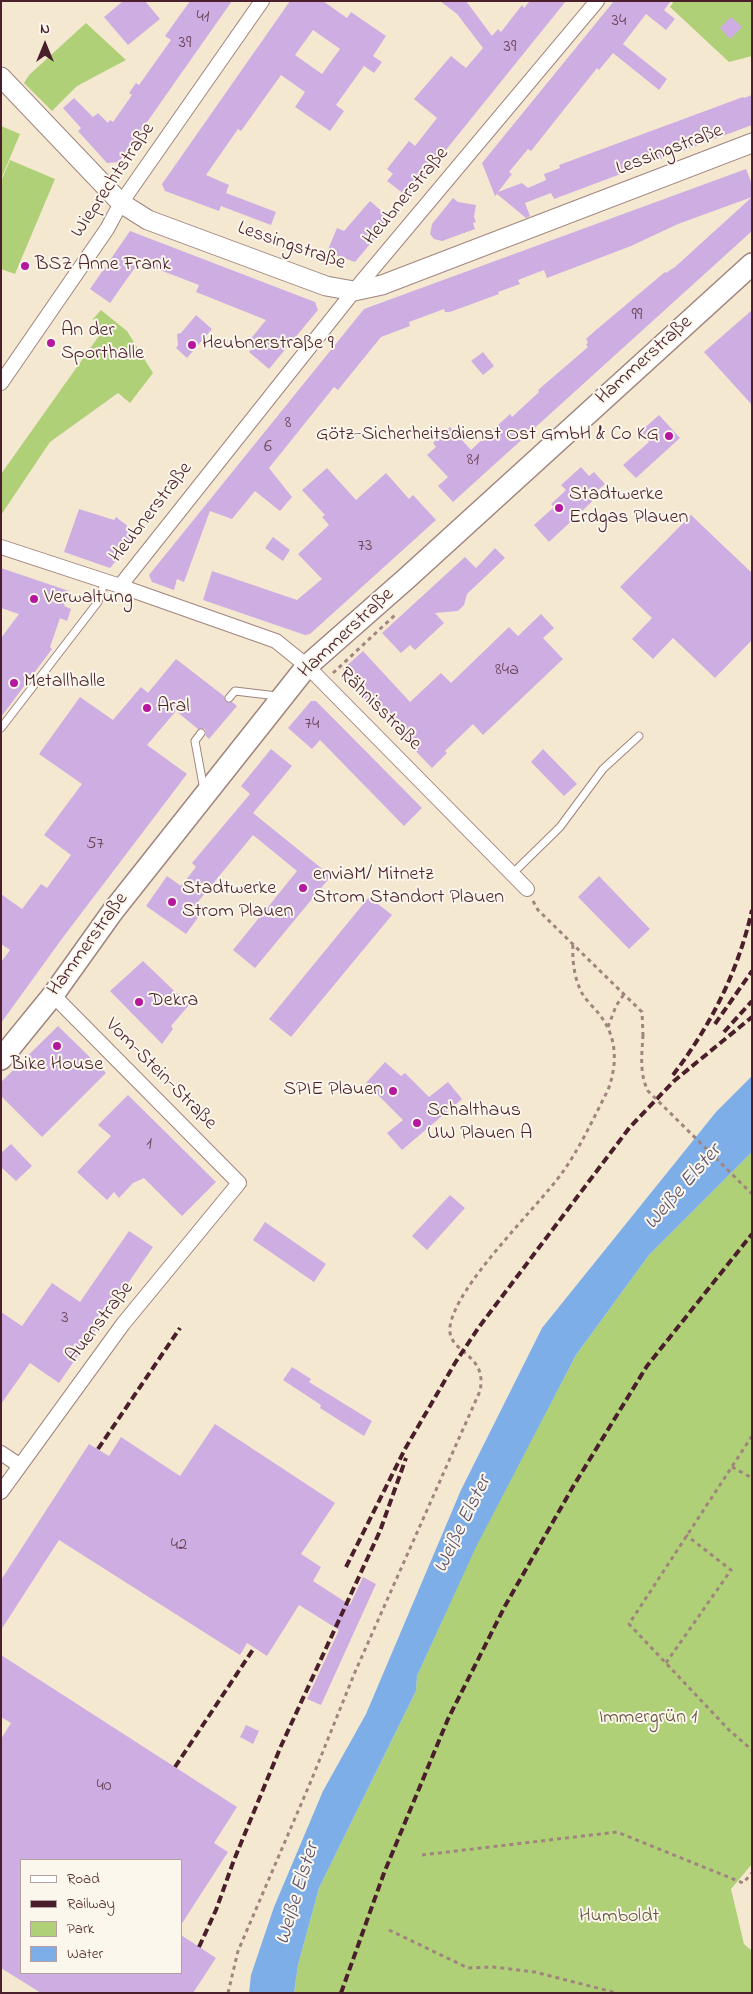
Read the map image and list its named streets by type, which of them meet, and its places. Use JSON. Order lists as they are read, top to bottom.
{
  "streets": {
    "main road": ["Lessingstraße", "Hammerstraße"],
    "street": [
      "Wieprechtstraße",
      "Heubnerstraße",
      "Rähnisstraße",
      "Vom-Stein-Straße",
      "Auenstraße"
    ]
  },
  "crossings": [
    ["Lessingstraße", "Wieprechtstraße"],
    ["Lessingstraße", "Heubnerstraße"],
    ["Heubnerstraße", "Rähnisstraße"],
    ["Hammerstraße", "Rähnisstraße"],
    ["Hammerstraße", "Vom-Stein-Straße"],
    ["Vom-Stein-Straße", "Auenstraße"]
  ],
  "water": ["Weiße Elster"],
  "parks": ["Immergrün 1", "Humboldt"],
  "places": [
    "BSZ Anne Frank",
    "An der Sporthalle",
    "Heubnerstraße 9",
    "Götz-Sicherheitsdienst Ost GmbH & Co KG",
    "Stadtwerke Erdgas Plauen",
    "Verwaltung",
    "Metallhalle",
    "Aral",
    "enviaM/ Mitnetz Strom Standort Plauen",
    "Stadtwerke Strom Plauen",
    "Dekra",
    "Bike House",
    "SPIE Plauen",
    "Schalthaus UW Plauen A"
  ],
  "house_numbers": [
    "41",
    "34",
    "39",
    "39",
    "99",
    "8",
    "6",
    "81",
    "73",
    "84a",
    "74",
    "57",
    "1",
    "3",
    "42",
    "40"
  ],
  "legend": [
    "Road",
    "Railway",
    "Park",
    "Water"
  ],
  "north": "top"
}
